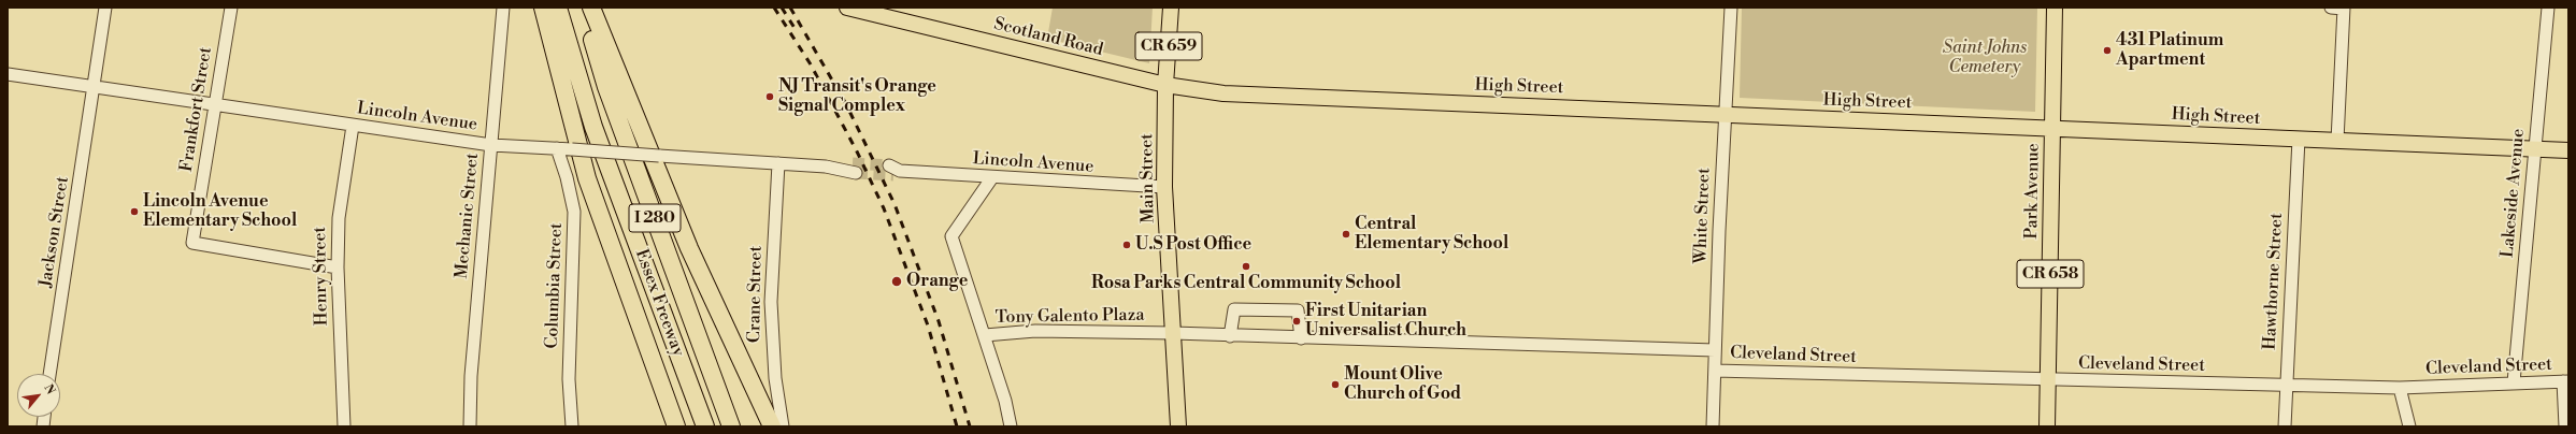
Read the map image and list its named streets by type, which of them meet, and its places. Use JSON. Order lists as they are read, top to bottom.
{
  "streets": {
    "highway": ["I 280", "Essex Freeway"],
    "main road": [
      "Scotland Road",
      "CR 659",
      "High Street",
      "Main Street",
      "Park Avenue",
      "CR 658"
    ],
    "street": [
      "Frankfort Street",
      "Lincoln Avenue",
      "Lakeside Avenue",
      "Mechanic Street",
      "White Street",
      "Jackson Street",
      "Henry Street",
      "Hawthorne Street",
      "Columbia Street",
      "Crane Street",
      "Tony Galento Plaza",
      "Cleveland Street"
    ]
  },
  "crossings": [
    ["Scotland Road", "High Street"],
    ["Scotland Road", "Main Street"],
    ["High Street", "Main Street"],
    ["High Street", "Park Avenue"],
    ["High Street", "Lakeside Avenue"],
    ["High Street", "White Street"],
    ["High Street", "Hawthorne Street"],
    ["Frankfort Street", "Lincoln Avenue"],
    ["Frankfort Street", "Henry Street"],
    ["Lincoln Avenue", "Main Street"],
    ["Lincoln Avenue", "Mechanic Street"],
    ["Lincoln Avenue", "Jackson Street"],
    ["Lincoln Avenue", "Henry Street"],
    ["Lincoln Avenue", "Columbia Street"],
    ["Lincoln Avenue", "Crane Street"],
    ["Main Street", "Tony Galento Plaza"],
    ["Main Street", "Cleveland Street"],
    ["Park Avenue", "Cleveland Street"],
    ["Lakeside Avenue", "Cleveland Street"],
    ["White Street", "Cleveland Street"],
    ["Hawthorne Street", "Cleveland Street"],
    ["Tony Galento Plaza", "Cleveland Street"]
  ],
  "parks": ["Saint Johns Cemetery"],
  "places": [
    "431 Platinum Apartment",
    "NJ Transit's Orange Signal Complex",
    "Lincoln Avenue Elementary School",
    "Central Elementary School",
    "U.S Post Office",
    "Rosa Parks Central Community School",
    "Orange",
    "First Unitarian Universalist Church",
    "Mount Olive Church of God"
  ],
  "north": "top right"
}
